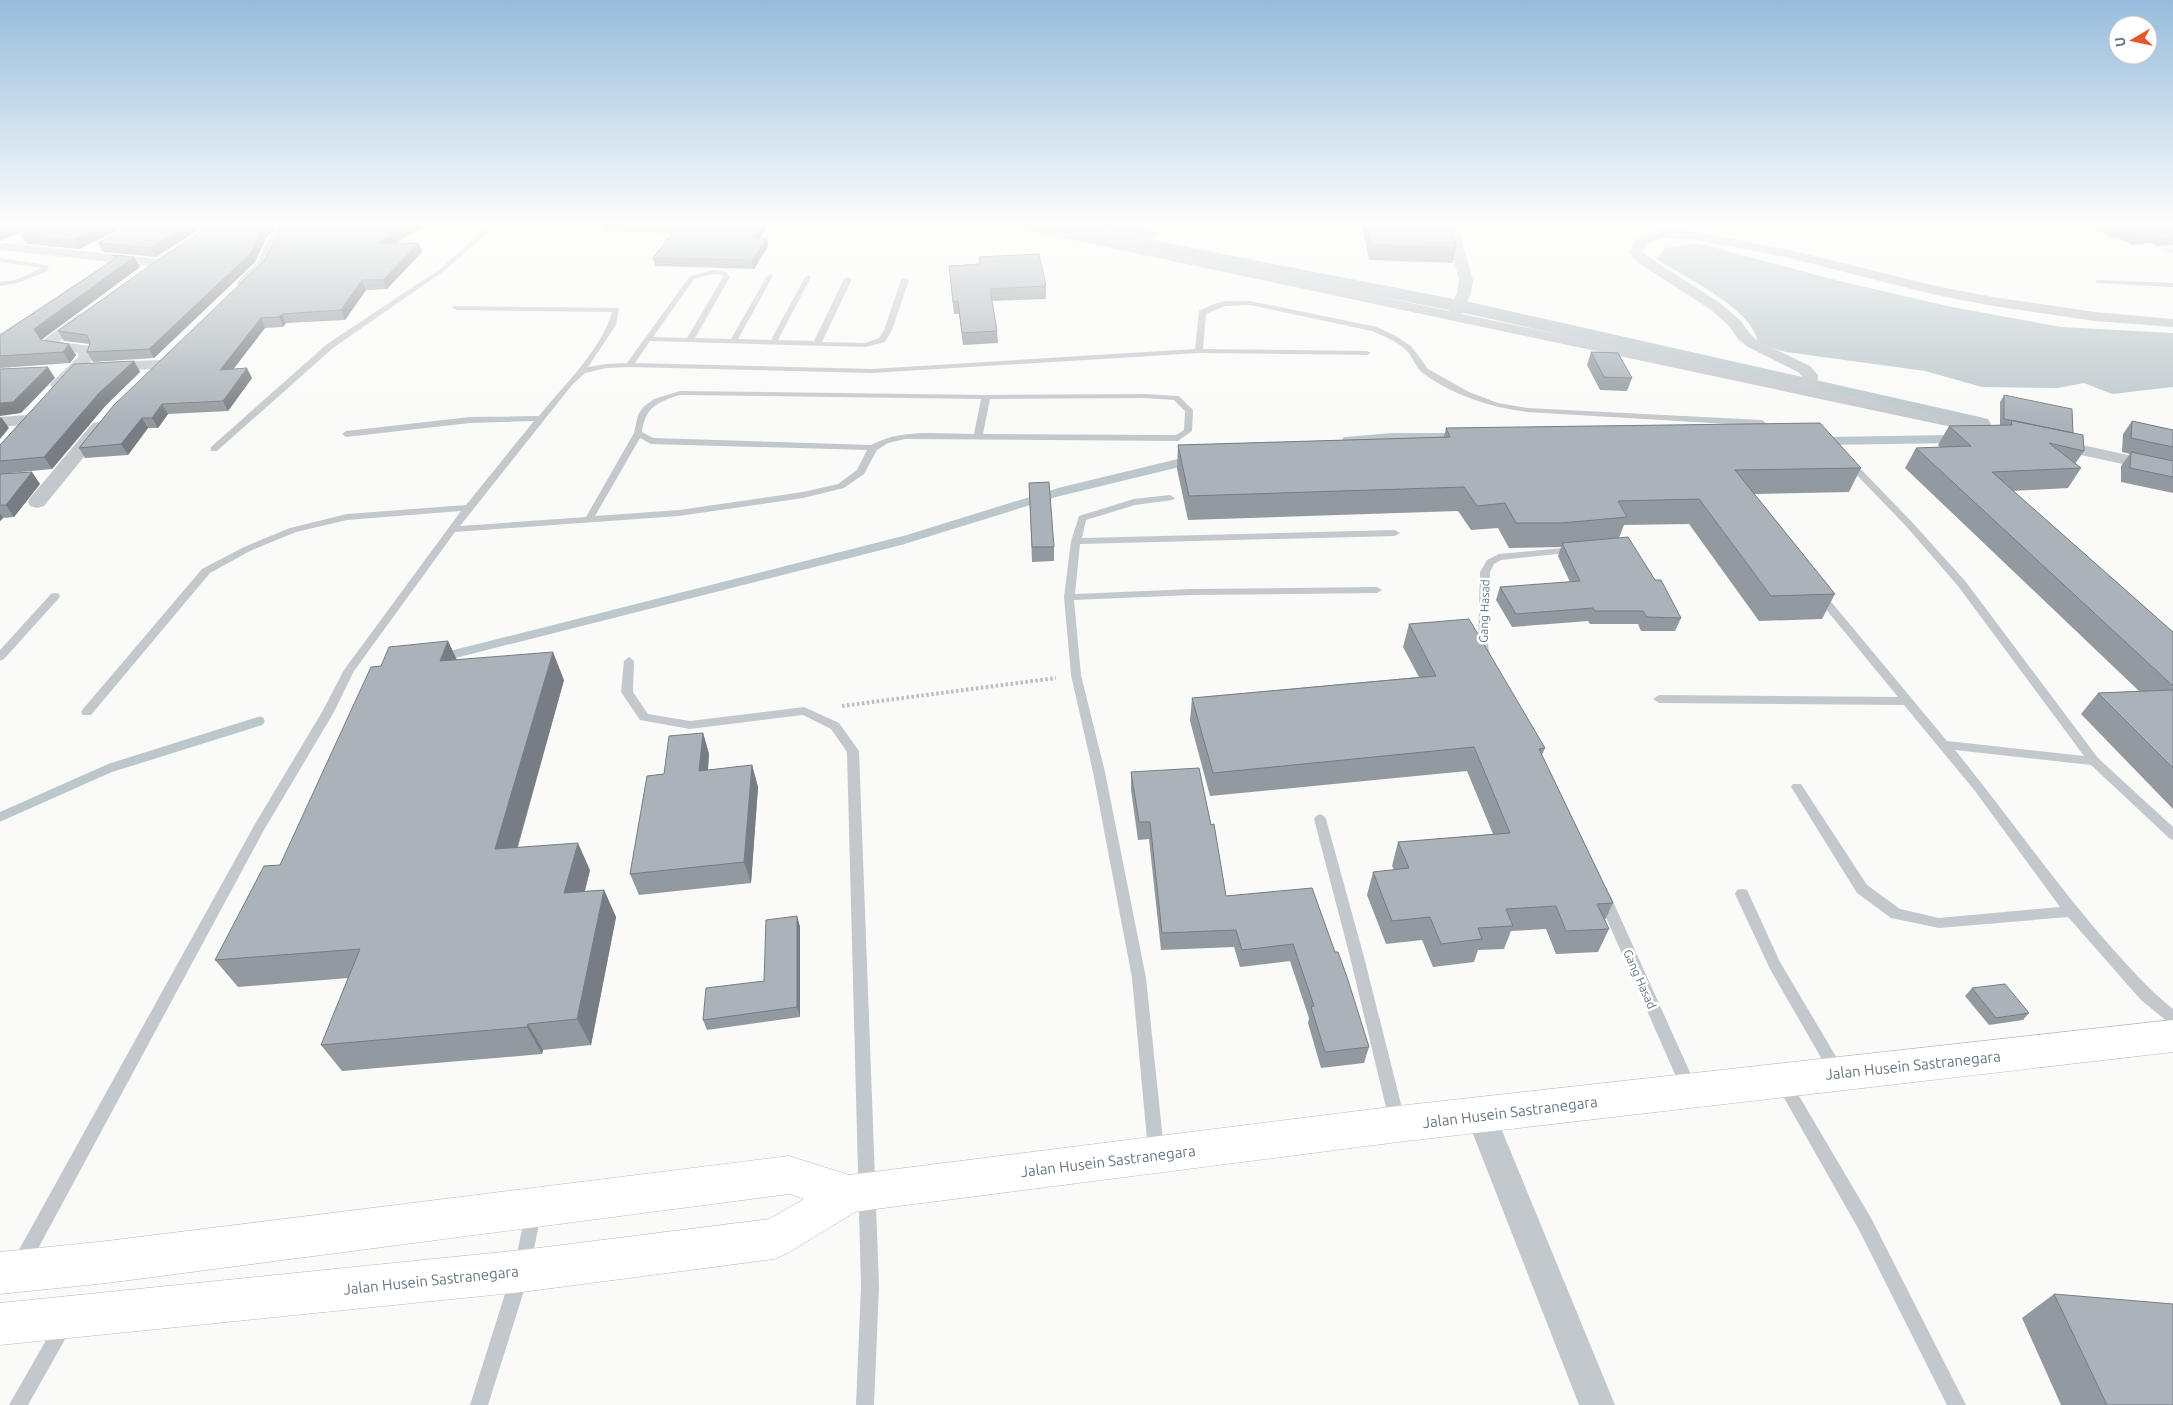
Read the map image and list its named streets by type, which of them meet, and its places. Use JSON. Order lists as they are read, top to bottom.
{
  "streets": {
    "main road": ["Jalan Husein Sastranegara"],
    "lane": ["Gang Hasad"]
  },
  "crossings": [
    ["Gang Hasad", "Jalan Husein Sastranegara"]
  ],
  "north": "left"
}
